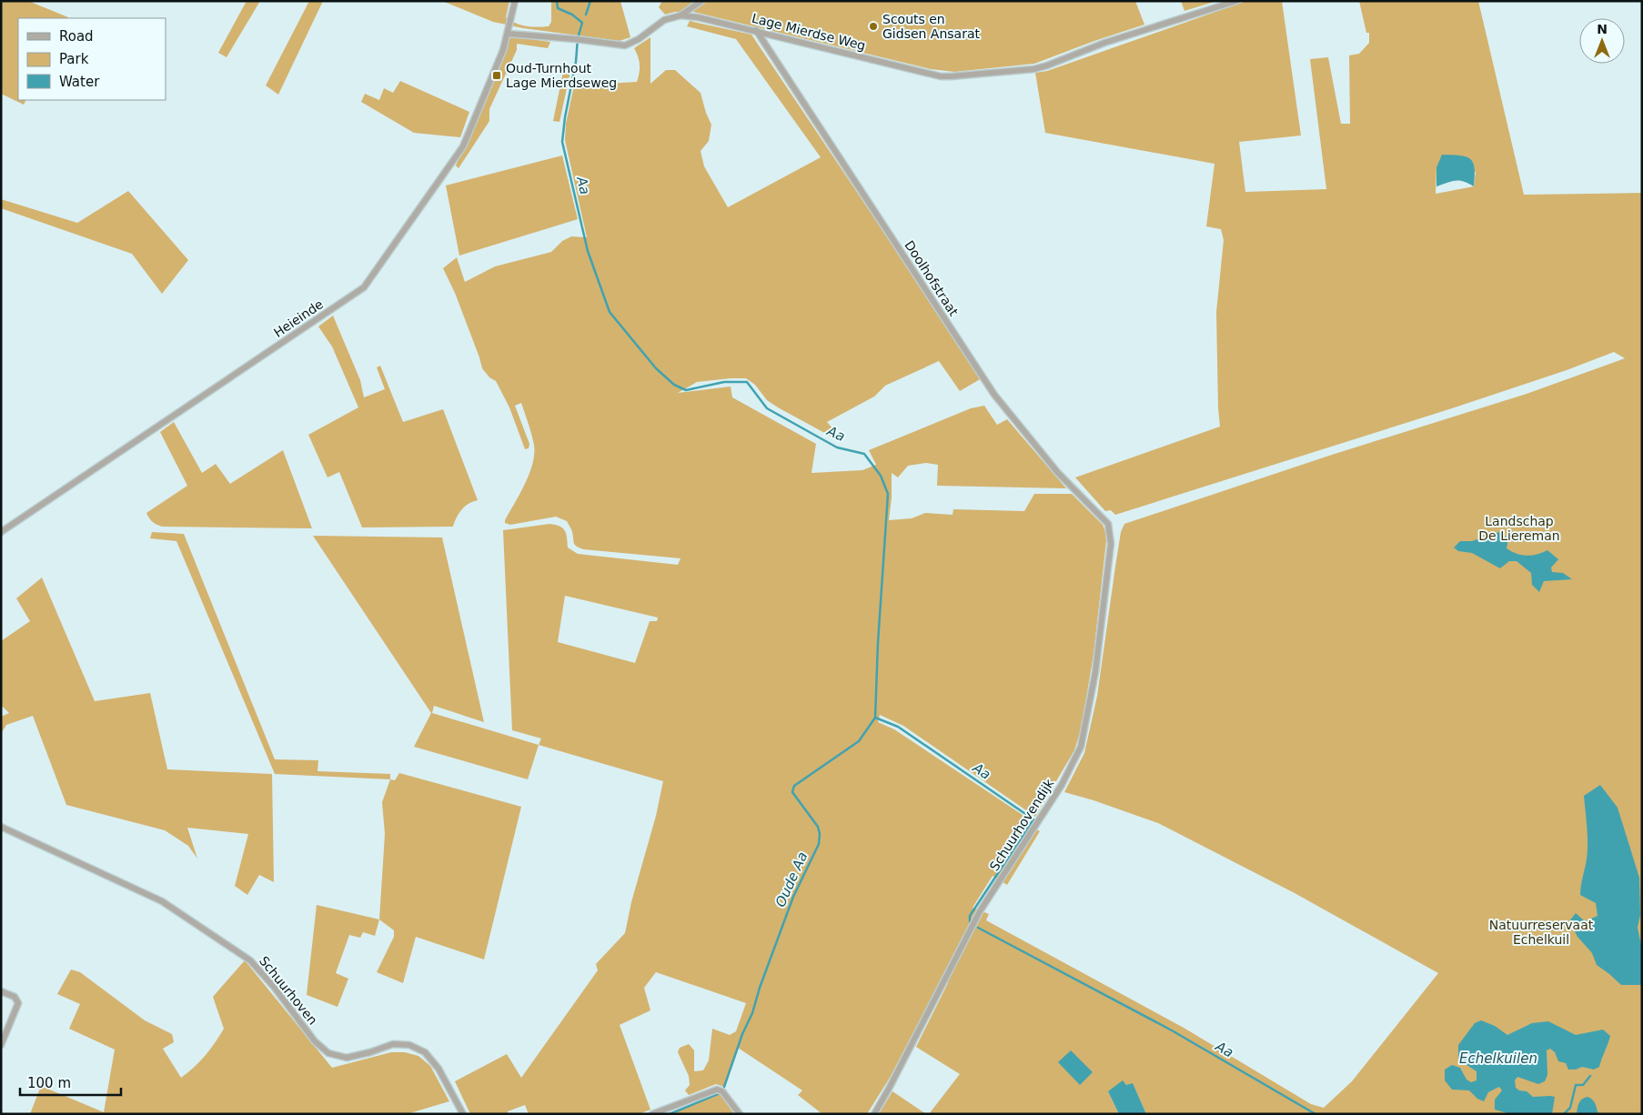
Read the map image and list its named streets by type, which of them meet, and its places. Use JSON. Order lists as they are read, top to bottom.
{
  "streets": {
    "street": [
      "Lage Mierdse Weg",
      "Doolhofstraat",
      "Heieinde",
      "Schuurhovendijk",
      "Schuurhoven"
    ]
  },
  "crossings": [
    ["Lage Mierdse Weg", "Doolhofstraat"],
    ["Lage Mierdse Weg", "Heieinde"],
    ["Doolhofstraat", "Schuurhovendijk"]
  ],
  "water": ["Aa", "Oude Aa", "Echelkuilen"],
  "parks": ["Landschap De Liereman", "Natuurreservaat Echelkuil"],
  "places": {
    "other": ["Scouts en Gidsen Ansarat"],
    "transit": ["Oud-Turnhout Lage Mierdseweg"]
  },
  "legend": ["Road", "Park", "Water"],
  "scale_bar": "100 m",
  "north": "top"
}
